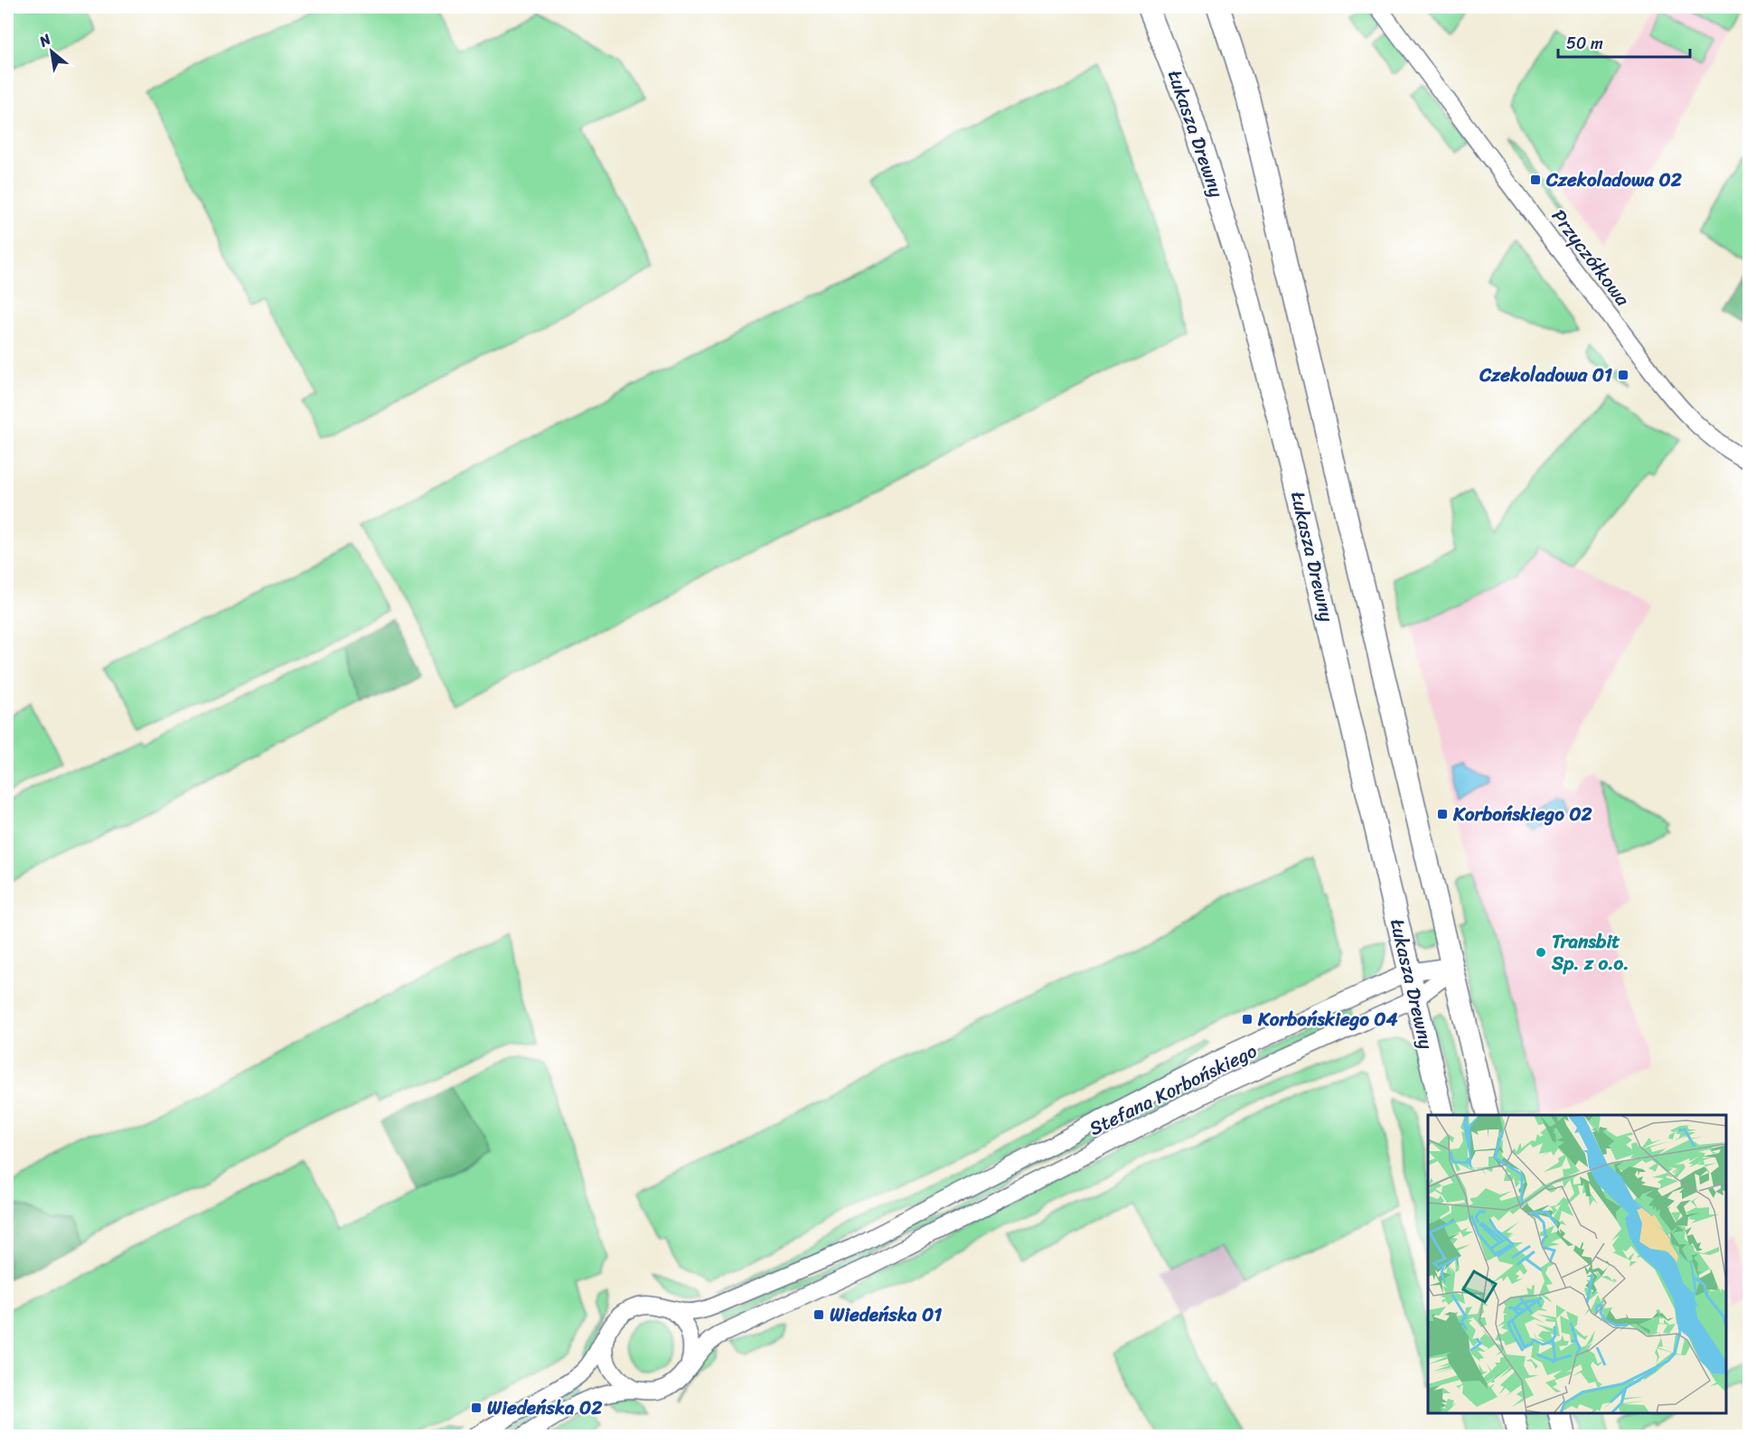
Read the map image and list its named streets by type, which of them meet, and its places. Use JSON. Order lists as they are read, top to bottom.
{
  "streets": {
    "main road": ["Łukasza Drewny"],
    "street": ["Przyczółkowa", "Stefana Korbońskiego"]
  },
  "crossings": [
    ["Łukasza Drewny", "Stefana Korbońskiego"]
  ],
  "places": {
    "transit": [
      "Czekoladowa 02",
      "Czekoladowa 01",
      "Korbońskiego 02",
      "Korbońskiego 04",
      "Wiedeńska 01",
      "Wiedeńska 02"
    ],
    "other": ["Transbit Sp. z o.o."]
  },
  "scale_bar": "50 m",
  "north": "top left"
}
